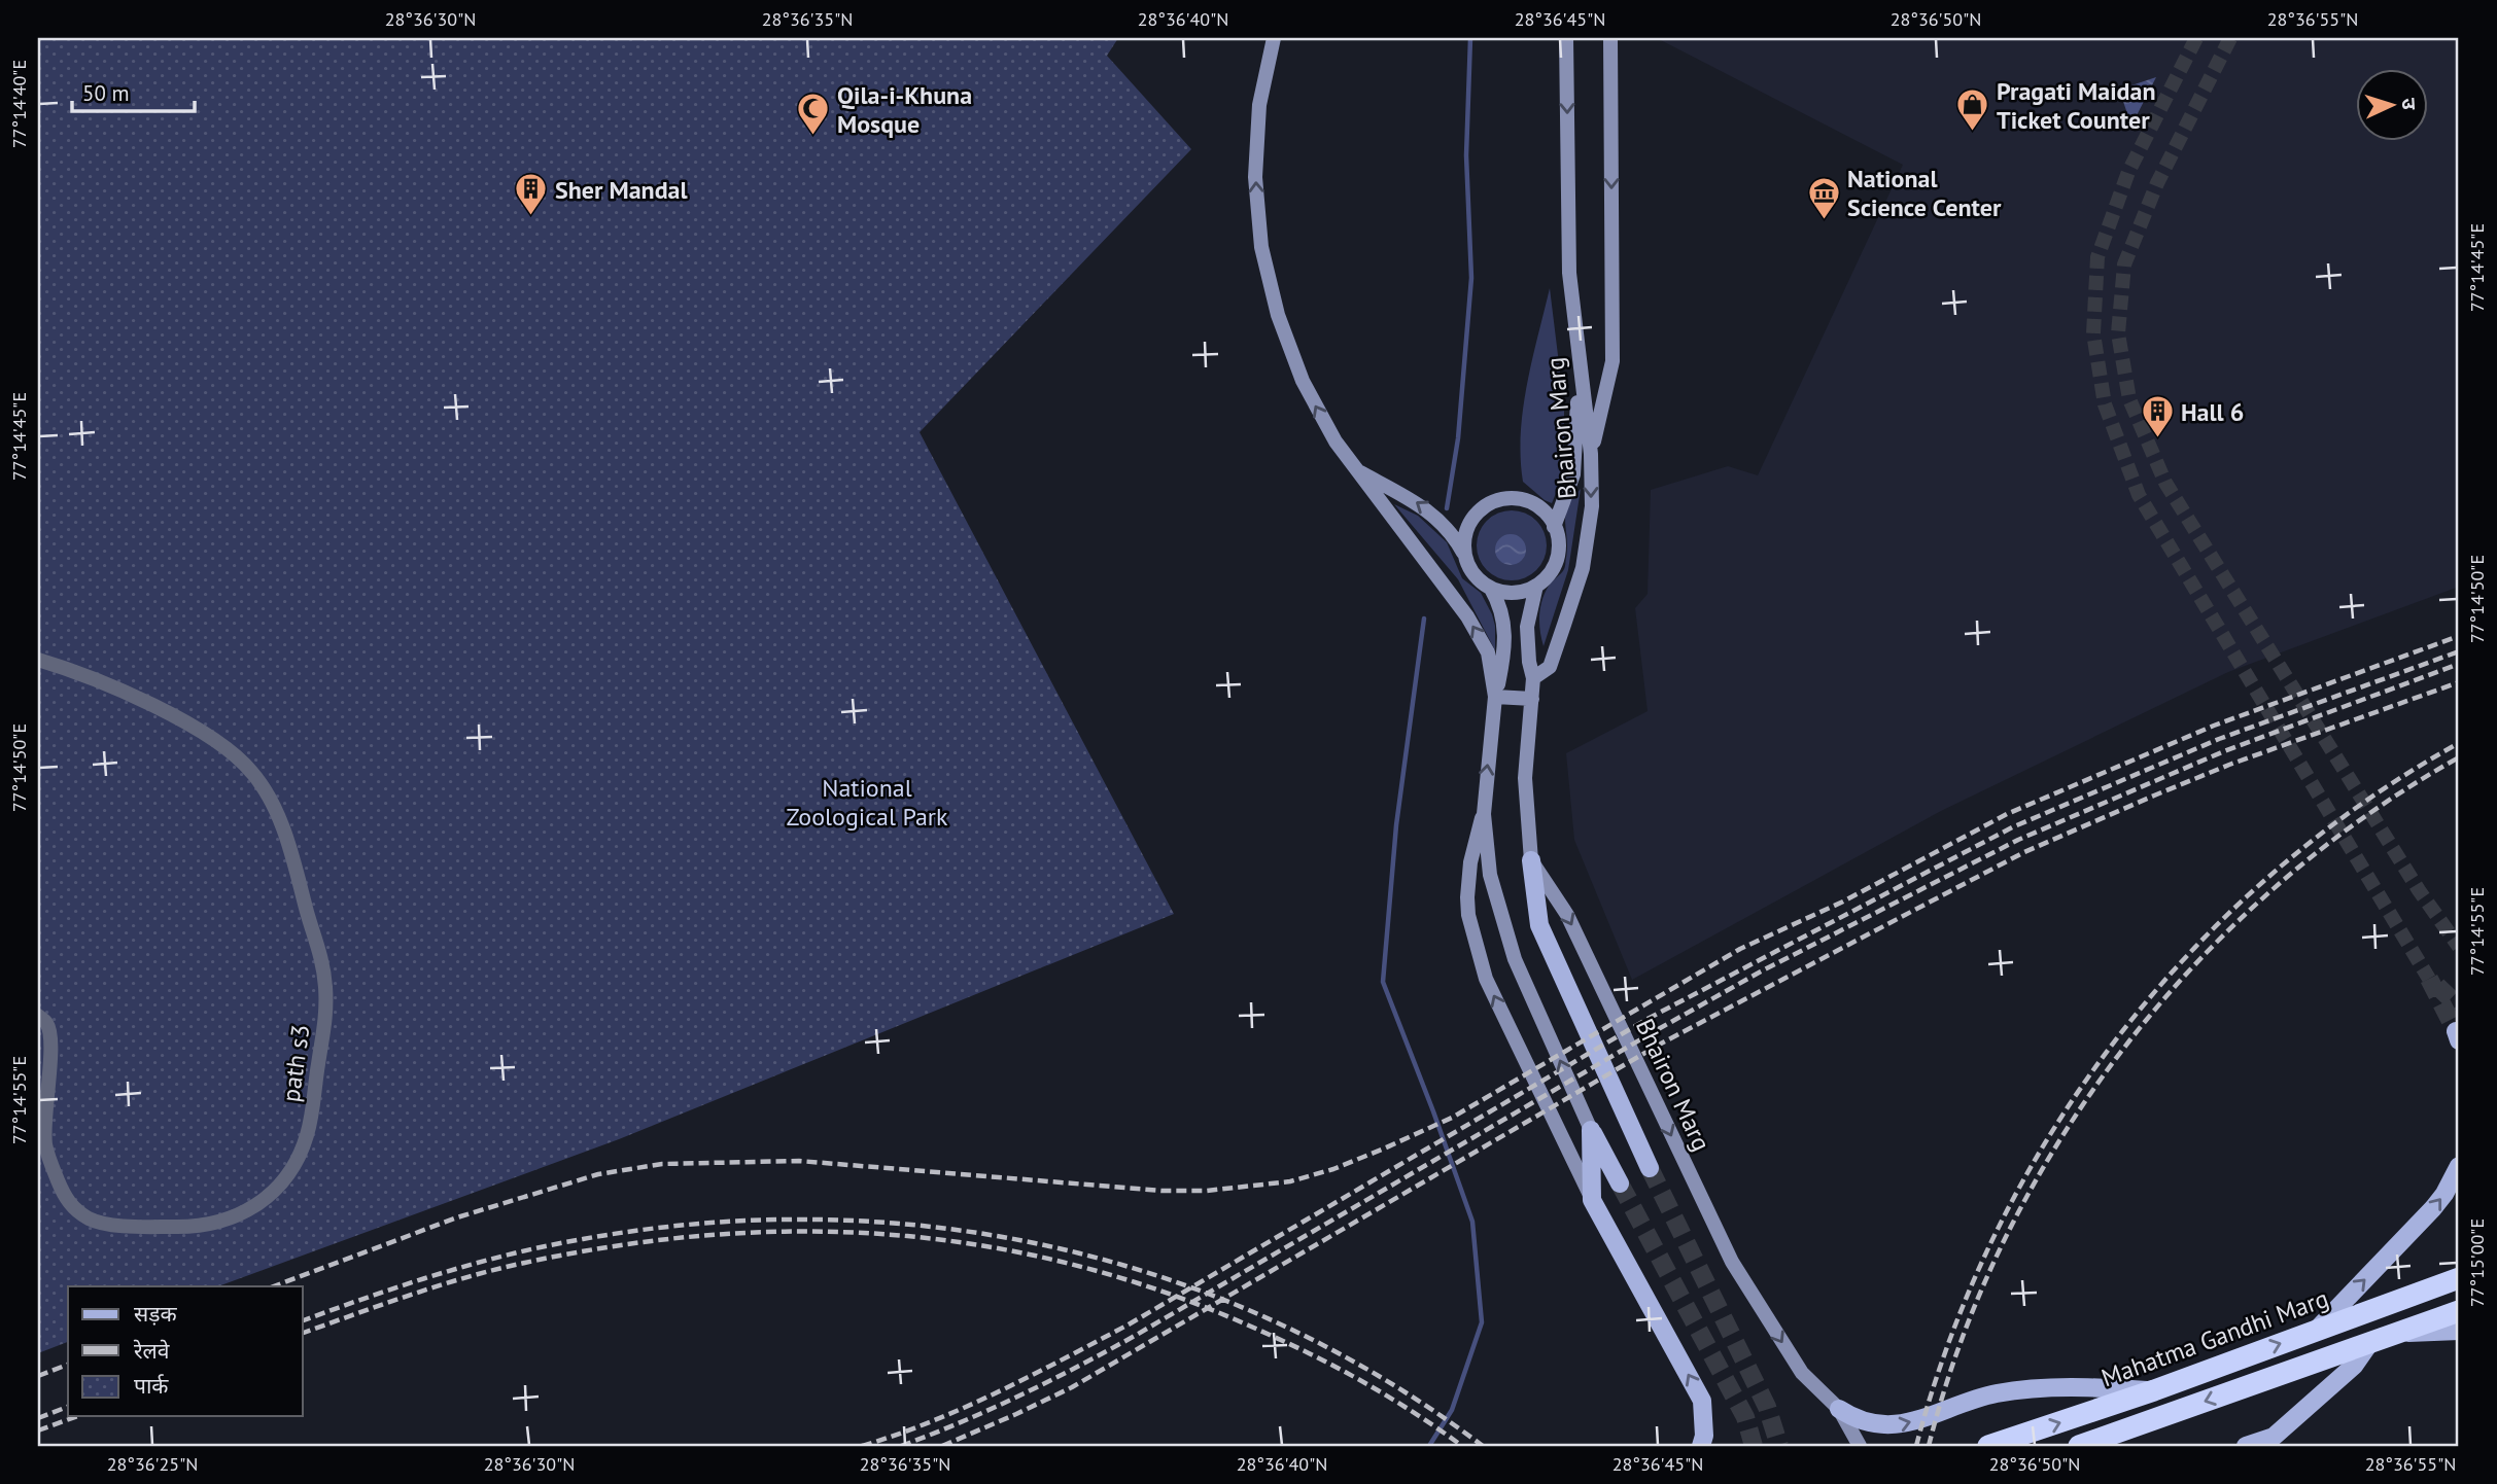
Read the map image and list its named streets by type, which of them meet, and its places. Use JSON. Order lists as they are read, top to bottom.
{
  "streets": {
    "highway": ["Mahatma Gandhi Marg"],
    "main road": ["Bhairon Marg"],
    "street": ["path s3"]
  },
  "parks": ["National Zoological Park"],
  "places": {
    "shop": ["Pragati Maidan Ticket Counter"],
    "mosque": ["Qila-i-Khuna Mosque"],
    "building": ["Sher Mandal", "Hall 6"],
    "museum": ["National Science Center"]
  },
  "legend": ["सड़क", "रेलवे", "पार्क"],
  "scale_bar": "50 m",
  "north": "right",
  "coordinates": [
    "28°36'30\"N",
    "28°36'35\"N",
    "28°36'40\"N",
    "28°36'45\"N",
    "28°36'50\"N",
    "28°36'55\"N",
    "77°14'40\"E",
    "77°14'45\"E",
    "77°14'50\"E",
    "77°14'55\"E",
    "77°15'00\"E",
    "28°36'25\"N"
  ]
}
